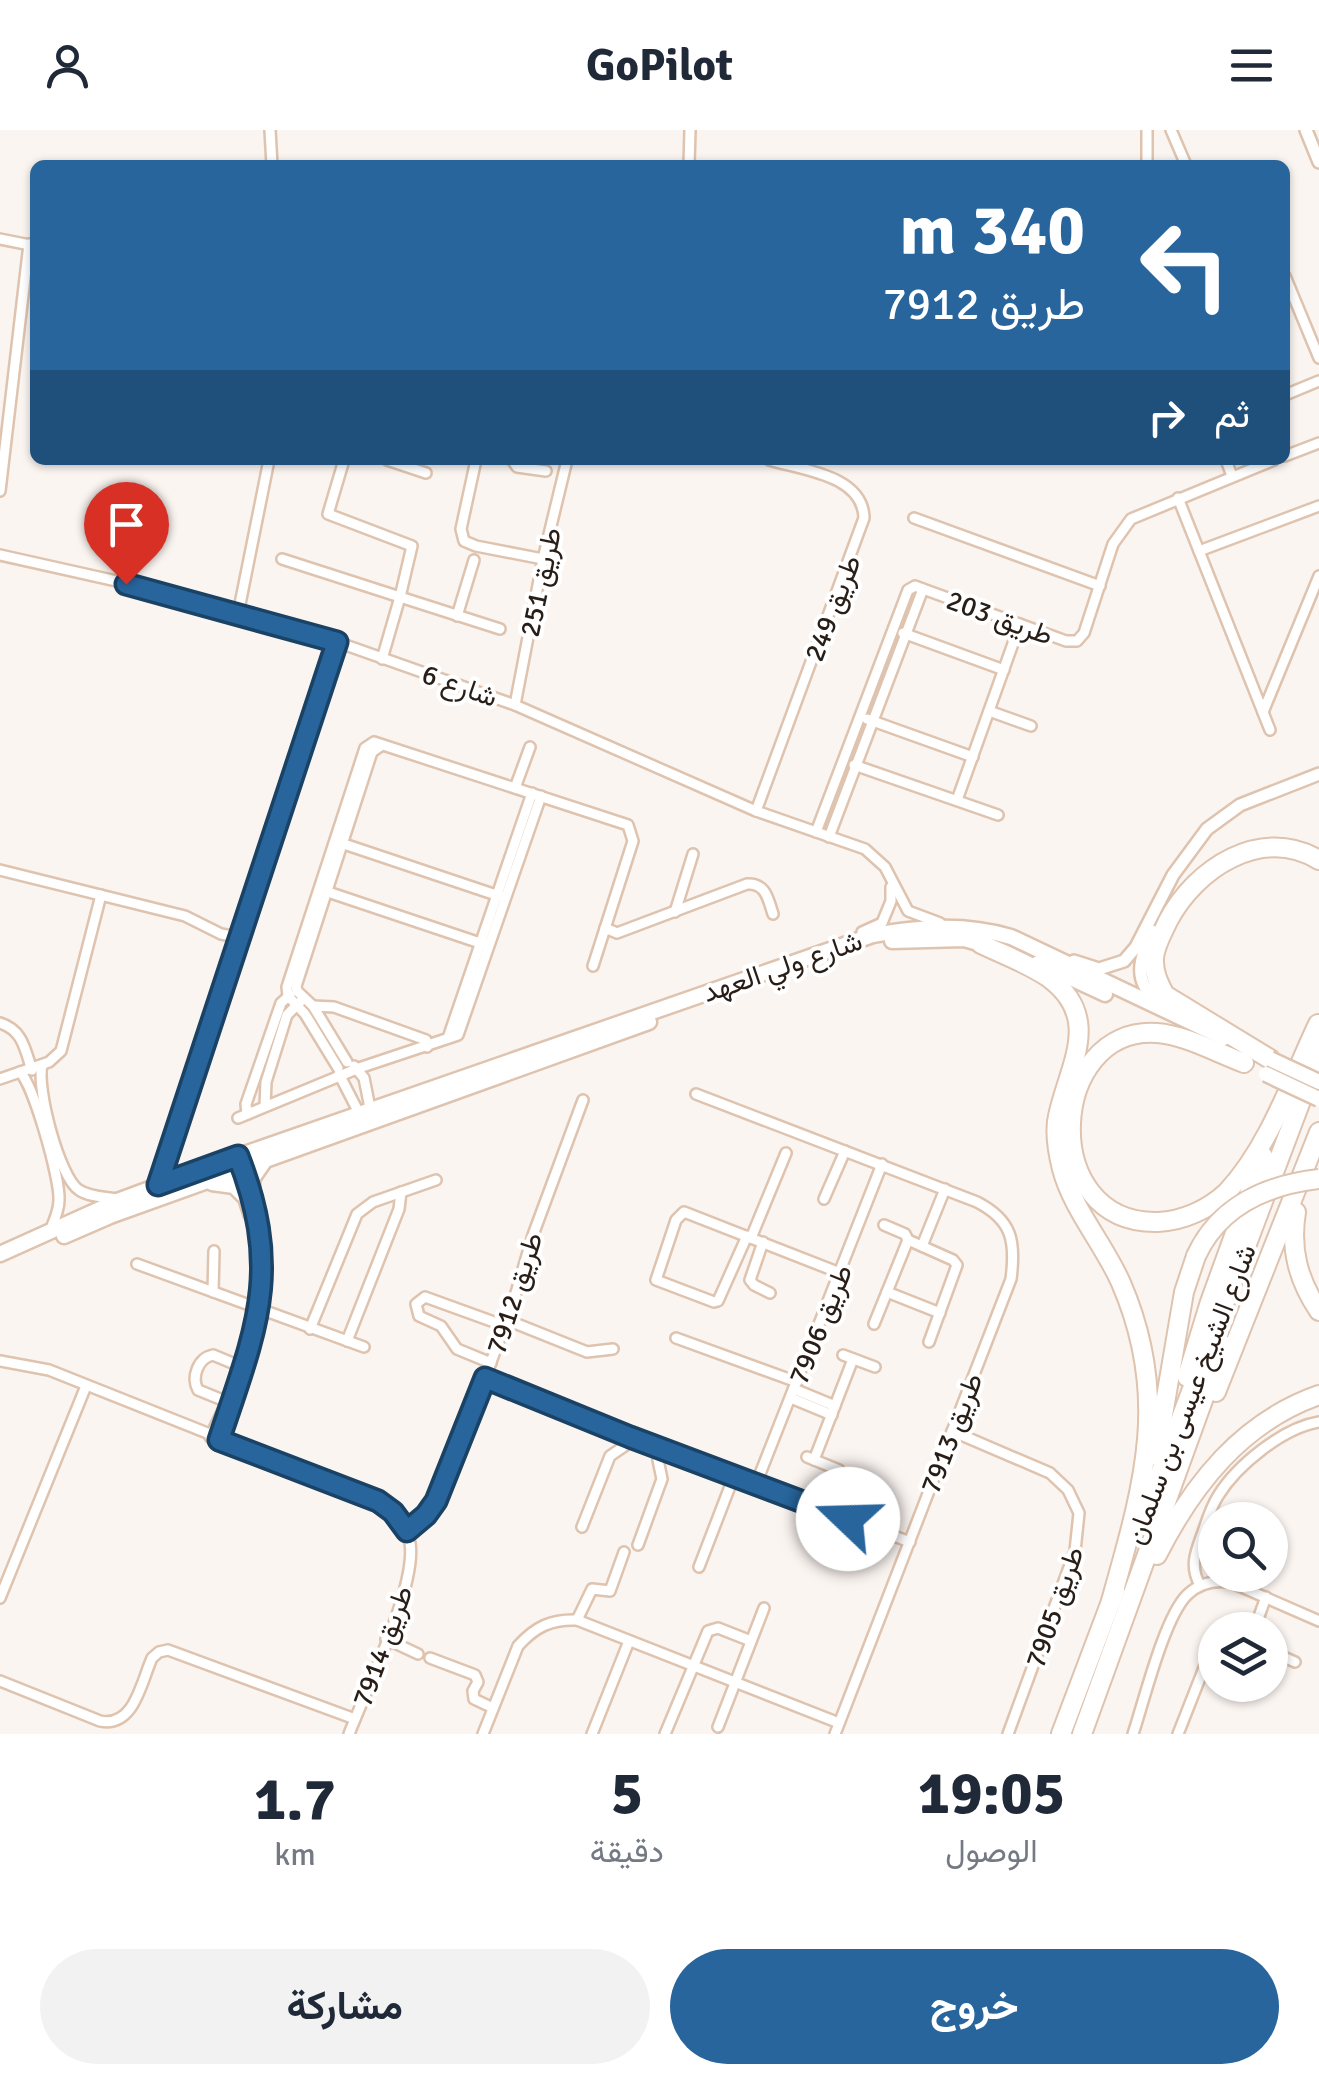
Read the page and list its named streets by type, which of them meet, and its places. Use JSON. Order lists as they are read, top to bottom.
{
  "streets": {
    "highway": ["شارع الشيخ عيسى بن سلمان"],
    "main road": ["شارع ولي العهد"],
    "street": [
      "طريق 251",
      "طريق 249",
      "طريق 203",
      "شارع 6",
      "طريق 7912",
      "طريق 7906",
      "طريق 7913",
      "طريق 7905",
      "طريق 7914"
    ]
  },
  "crossings": [
    ["طريق 251", "شارع 6"],
    ["طريق 249", "شارع 6"],
    ["شارع 6", "شارع ولي العهد"],
    ["شارع ولي العهد", "شارع الشيخ عيسى بن سلمان"],
    ["طريق 7912", "طريق 7914"],
    ["طريق 7913", "طريق 7905"]
  ],
  "page": {
    "header": "GoPilot",
    "turn": ["340 m", "طريق 7912"],
    "then": "ثم",
    "eta": [
      "19:05",
      "الوصول",
      "5",
      "دقيقة",
      "1.7",
      "km"
    ],
    "buttons": ["خروج", "مشاركة"]
  }
}
